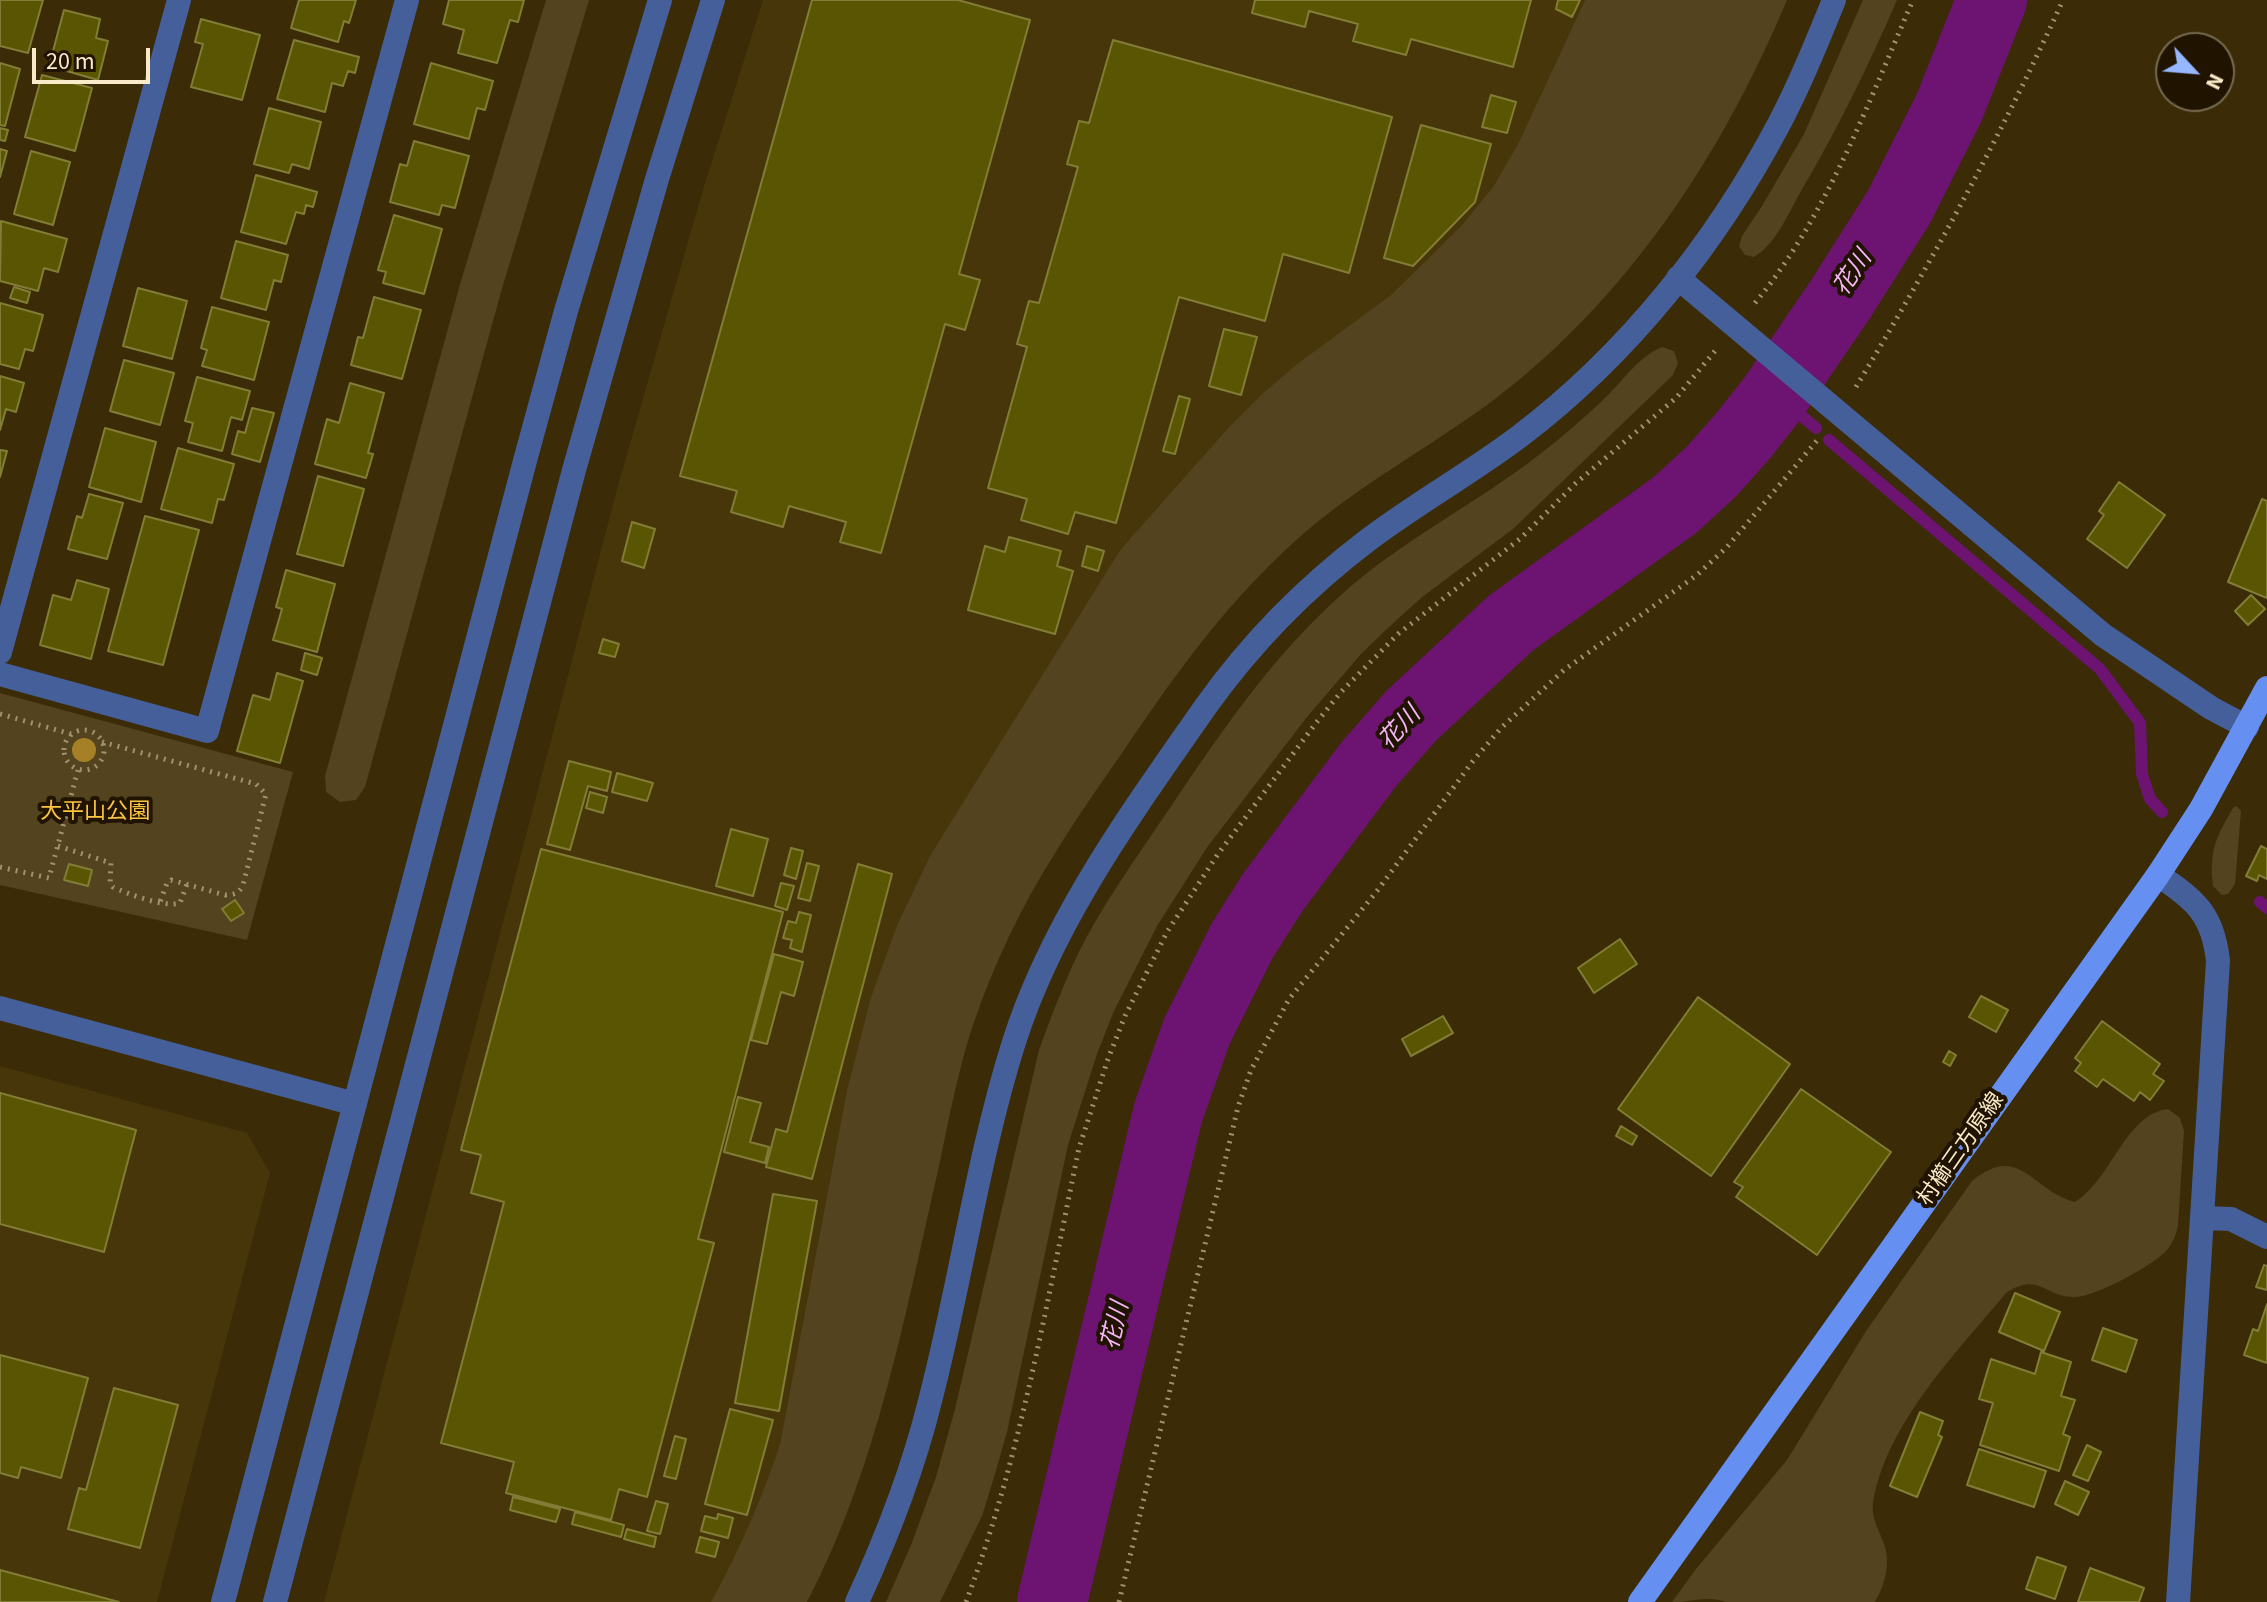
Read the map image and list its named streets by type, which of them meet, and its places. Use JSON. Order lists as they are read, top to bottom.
{
  "streets": {
    "main road": ["村櫛三方原線"]
  },
  "water": ["花川"],
  "parks": ["大平山公園"],
  "scale_bar": "20 m",
  "north": "bottom right"
}
